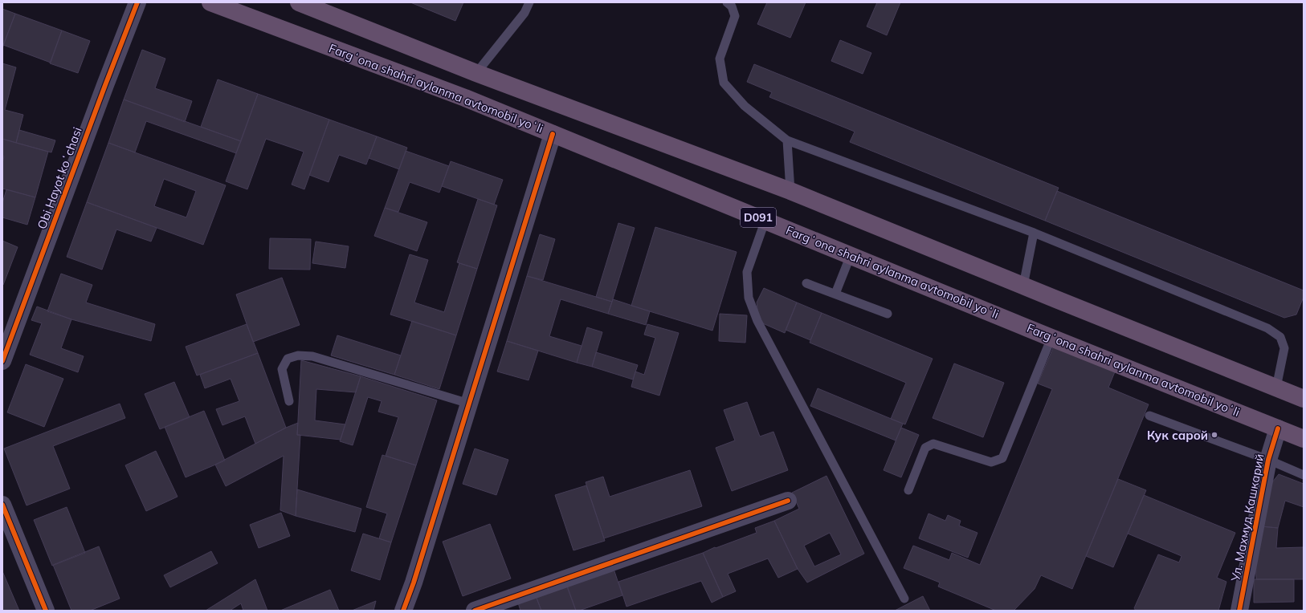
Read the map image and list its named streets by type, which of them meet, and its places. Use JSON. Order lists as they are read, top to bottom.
{
  "streets": {
    "highway": ["Fargʻona shahri aylanma avtomobil yoʻli", "D091"],
    "street": ["Obi Hayot koʻchasi", "Ул. Махмуд Кашкарий"]
  },
  "crossings": [
    ["Fargʻona shahri aylanma avtomobil yoʻli", "Ул. Махмуд Кашкарий"]
  ],
  "places": ["Кук сарой"]
}
